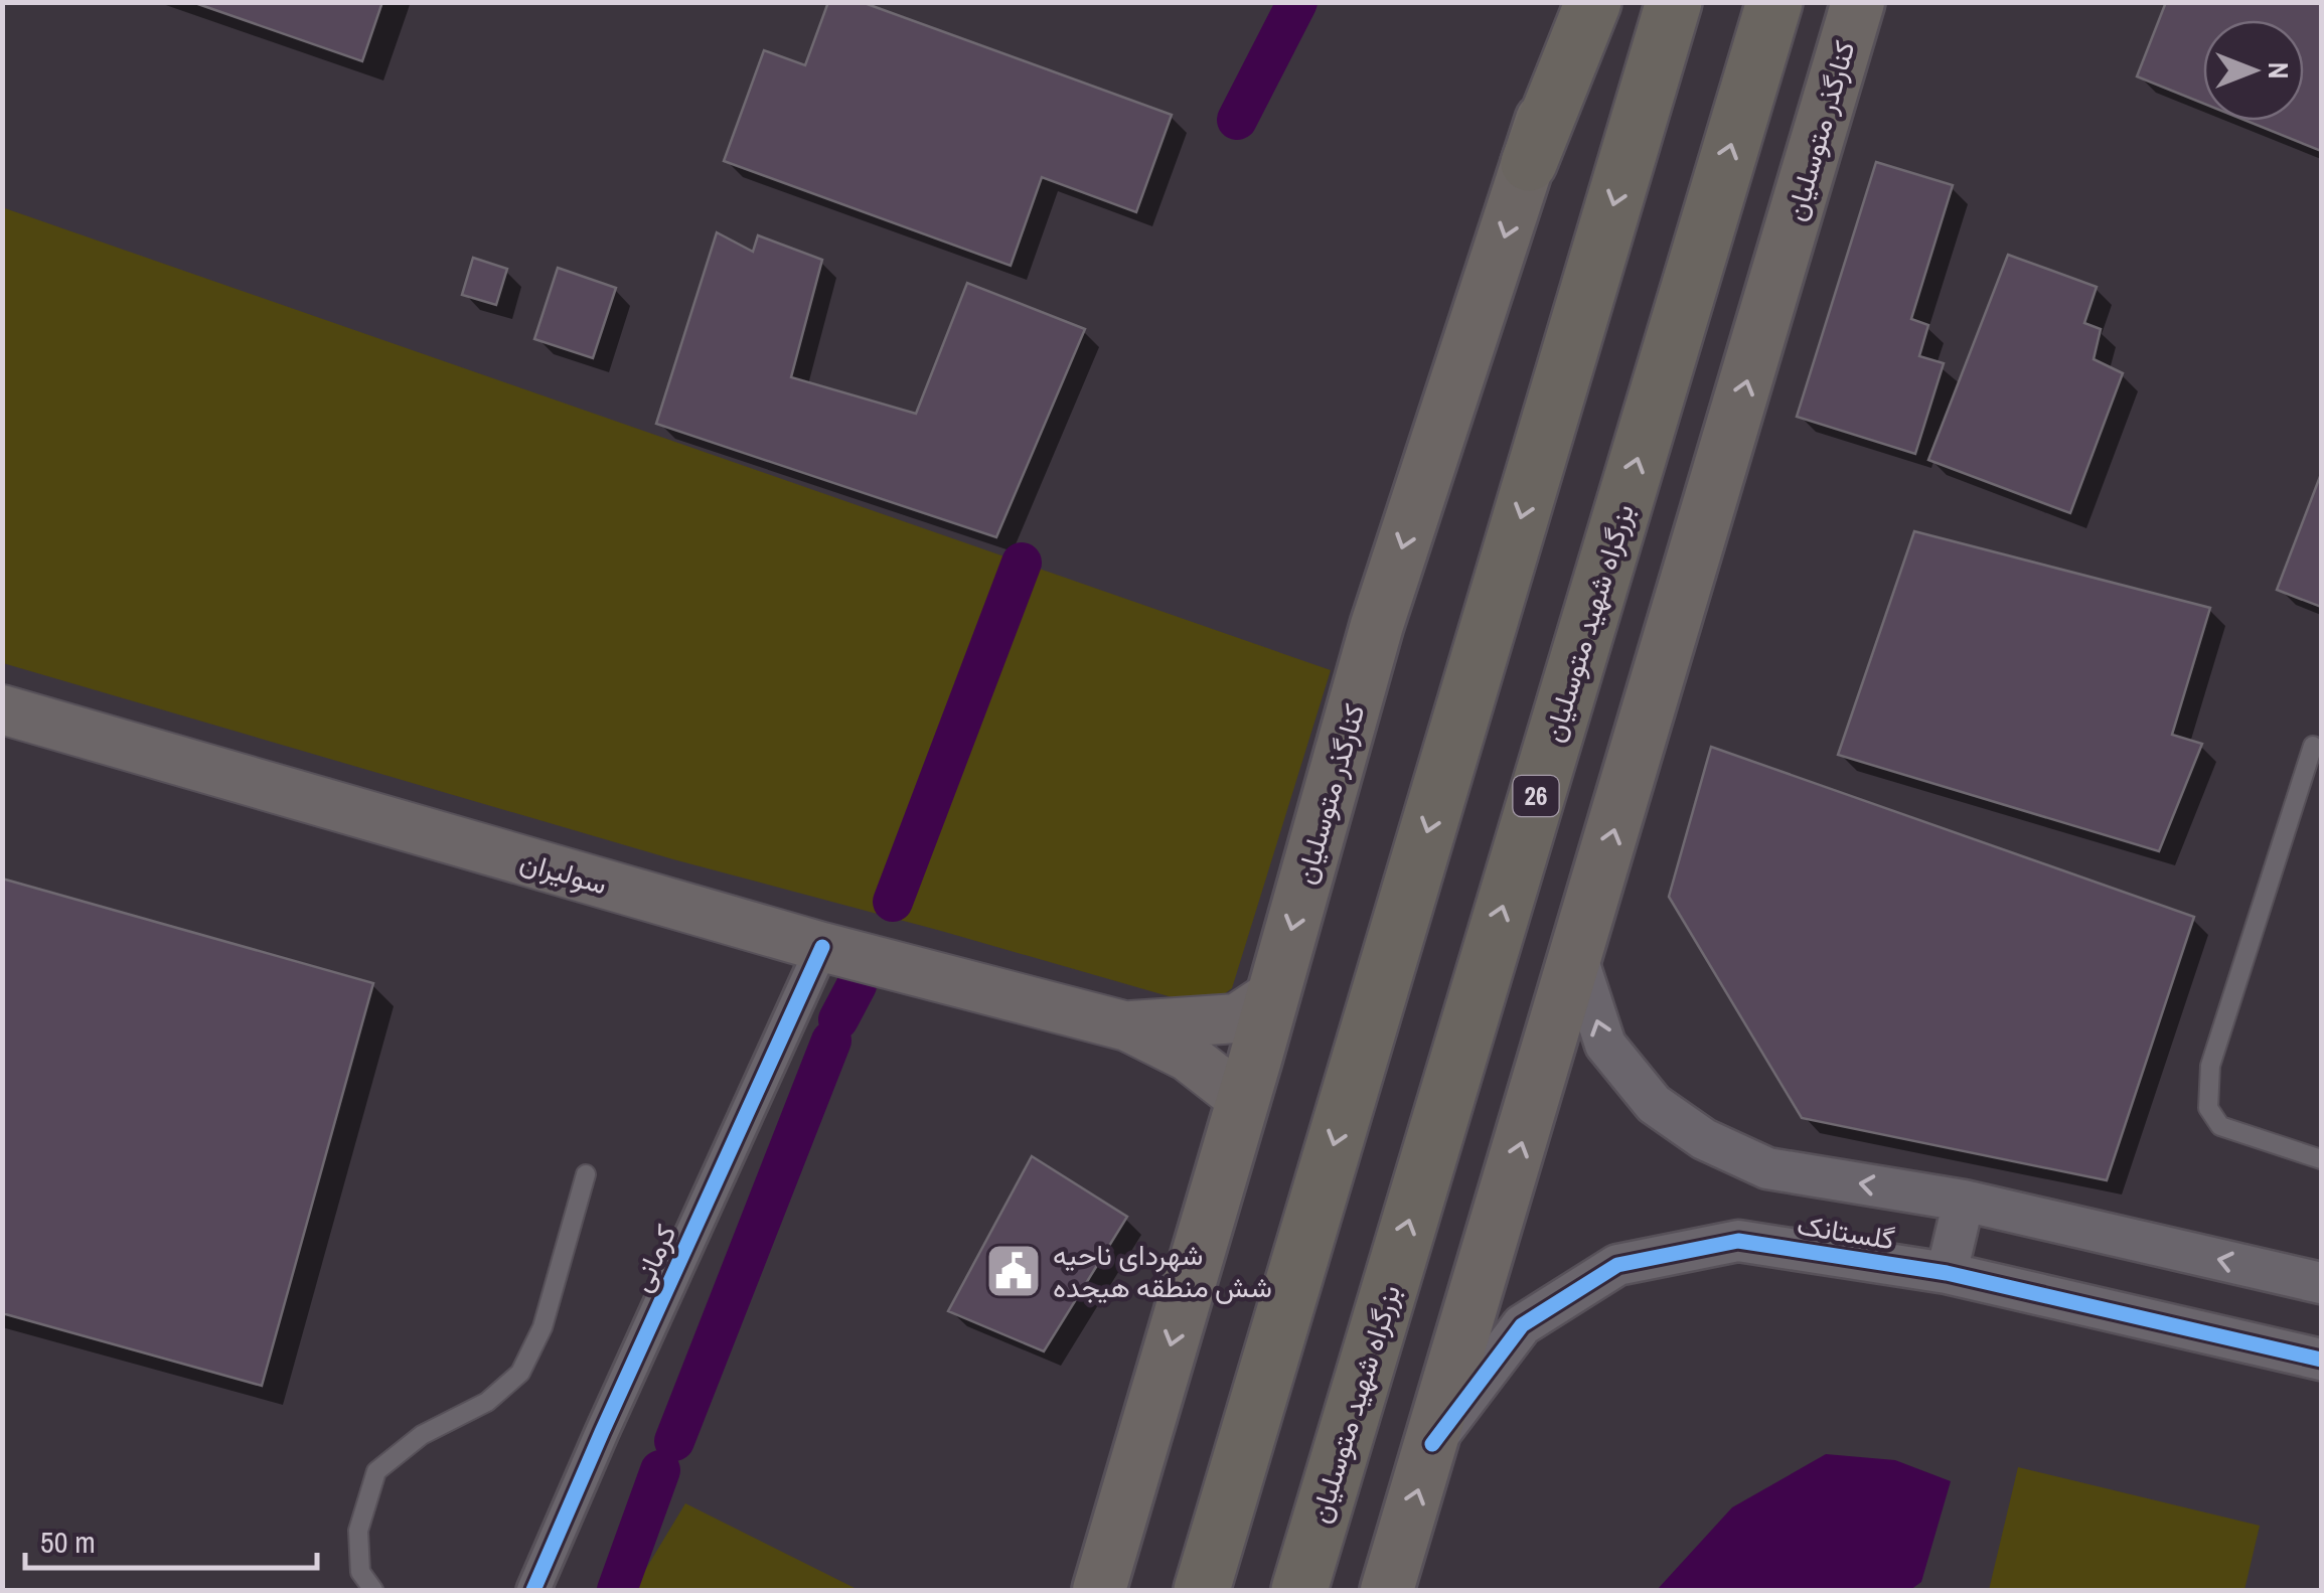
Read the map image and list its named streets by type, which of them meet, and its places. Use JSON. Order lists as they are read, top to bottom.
{
  "streets": {
    "highway": ["بزرگراه شهید متوسلیان", "26"],
    "main road": ["کنارگذر متوسلیان", "سولیران"],
    "street": ["گلستانک", "کرمانی"]
  },
  "crossings": [
    ["کنارگذر متوسلیان", "گلستانک"],
    ["سولیران", "کرمانی"]
  ],
  "places": {
    "public building": ["شهردای ناحیه شش منطقه هیجده"]
  },
  "scale_bar": "50 m",
  "north": "right"
}
